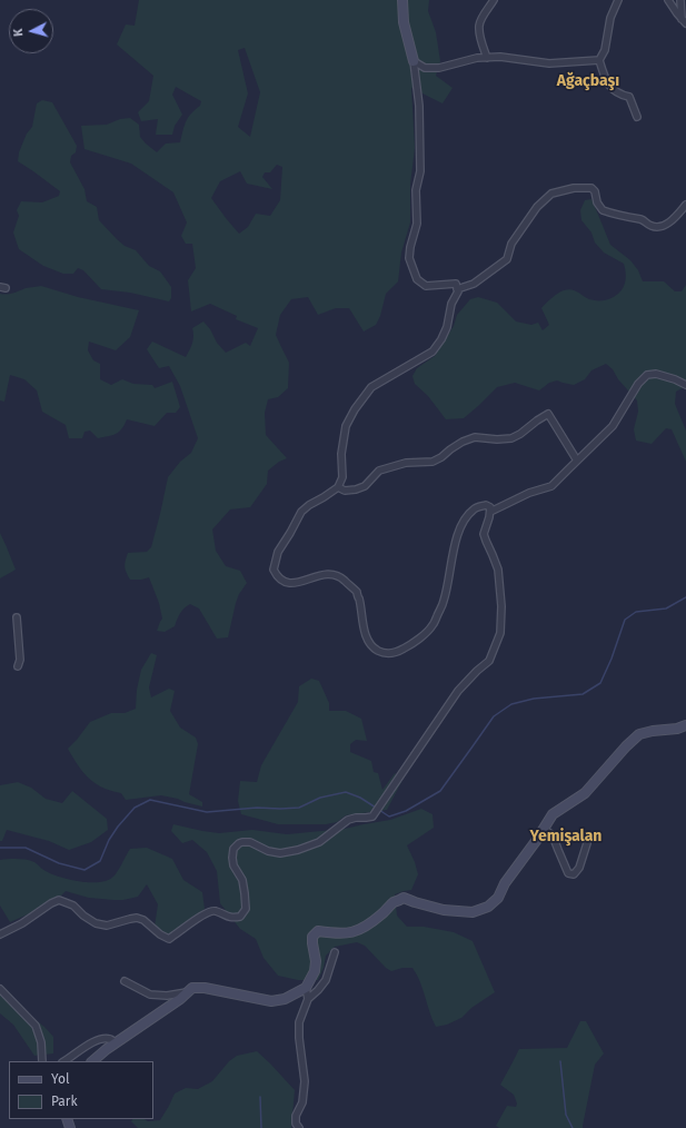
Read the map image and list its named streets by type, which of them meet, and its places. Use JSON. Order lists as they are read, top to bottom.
{
  "districts": ["Ağaçbaşı", "Yemişalan"],
  "legend": ["Yol", "Park"],
  "north": "left"
}
